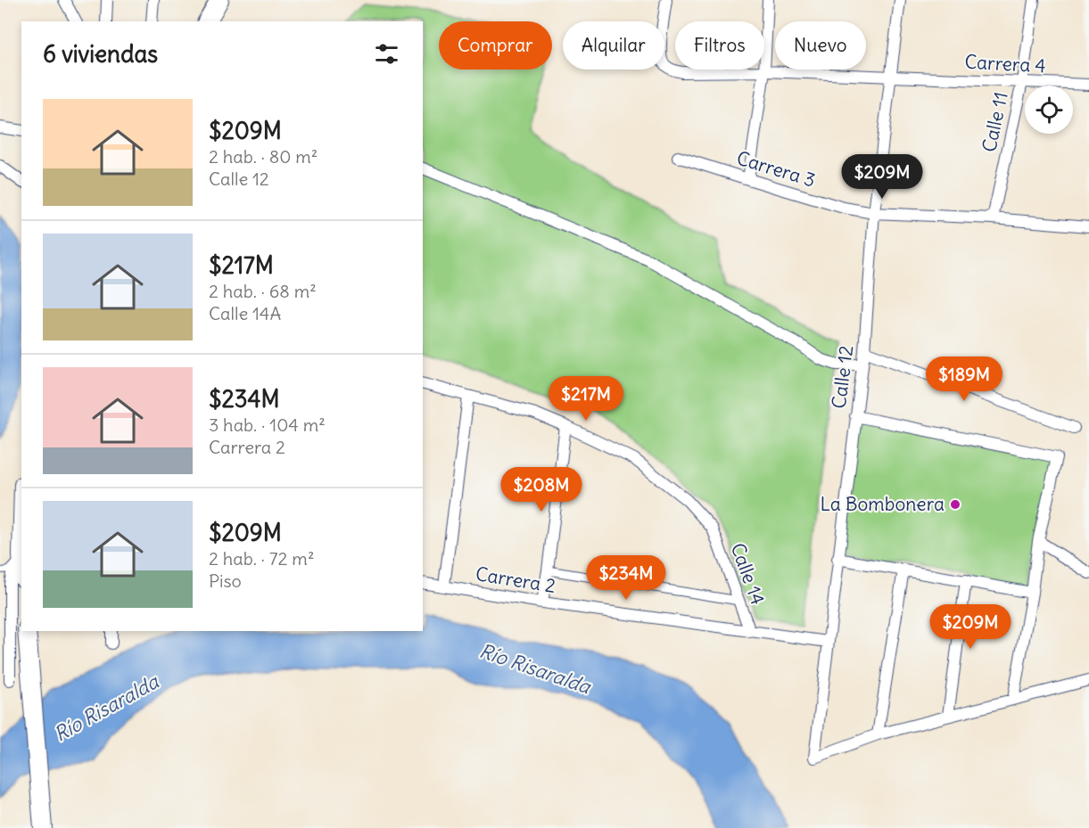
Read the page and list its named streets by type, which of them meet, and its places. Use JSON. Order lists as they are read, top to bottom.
{
  "streets": {
    "street": [
      "Carrera 4",
      "Calle 11",
      "Carrera 3",
      "Calle 12",
      "Calle 14",
      "Carrera 2"
    ]
  },
  "crossings": [
    ["Carrera 4", "Calle 11"],
    ["Carrera 4", "Calle 12"],
    ["Calle 11", "Carrera 3"],
    ["Carrera 3", "Calle 12"],
    ["Calle 12", "Carrera 2"],
    ["Calle 14", "Carrera 2"]
  ],
  "water": ["Río Risaralda"],
  "places": ["La Bombonera"],
  "page": {
    "chip": [
      "Comprar",
      "Alquilar",
      "Filtros",
      "Nuevo"
    ],
    "heading": "6 viviendas",
    "list": [
      {
        "name": "$209M",
        "note": "2 hab. · 80 m² · Calle 12"
      },
      {
        "name": "$217M",
        "note": "2 hab. · 68 m² · Calle 14A"
      },
      {
        "name": "$234M",
        "note": "3 hab. · 104 m² · Carrera 2"
      },
      {
        "name": "$209M",
        "note": "2 hab. · 72 m² · Piso"
      }
    ],
    "price": [
      "$209M",
      "$189M",
      "$217M",
      "$208M",
      "$234M",
      "$209M"
    ]
  }
}
